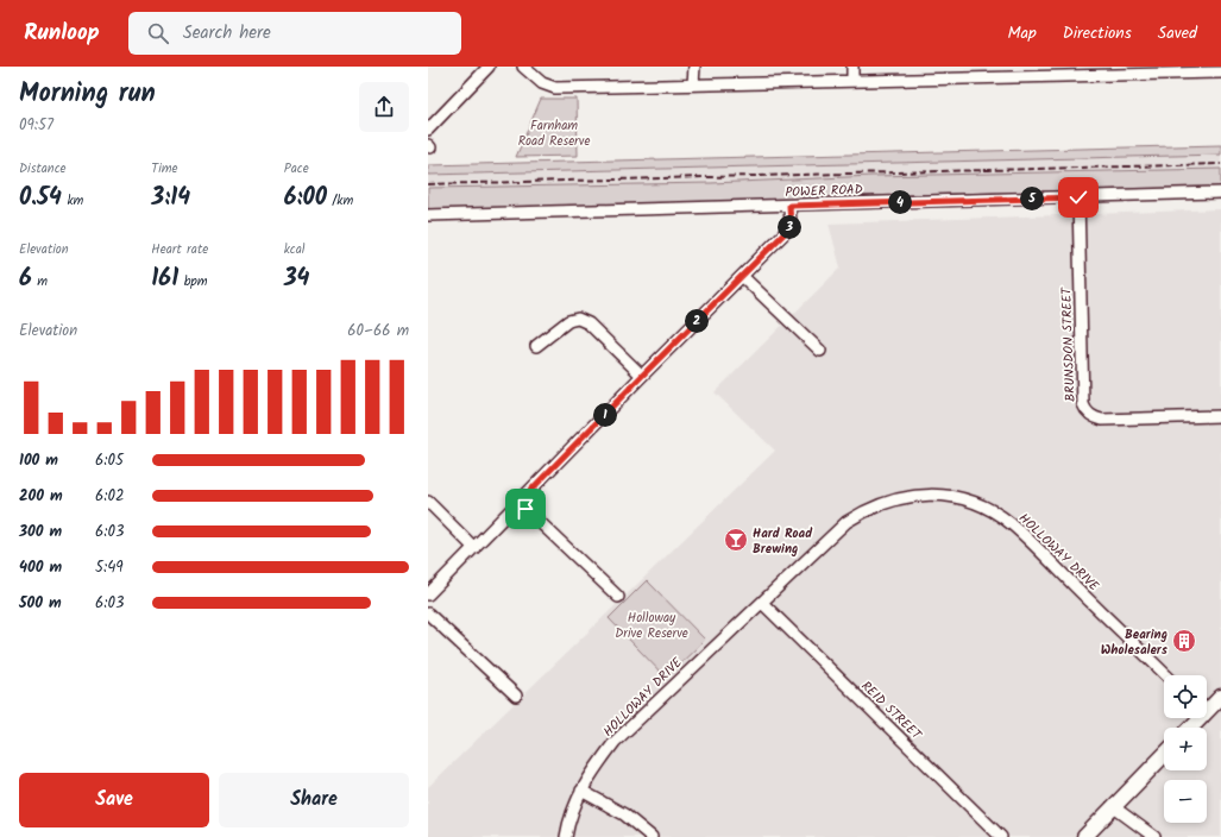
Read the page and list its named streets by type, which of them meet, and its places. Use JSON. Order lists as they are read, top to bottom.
{
  "streets": {
    "street": [
      "POWER ROAD",
      "BRUNSDON STREET",
      "HOLLOWAY DRIVE",
      "REID STREET"
    ]
  },
  "crossings": [
    ["POWER ROAD", "BRUNSDON STREET"],
    ["HOLLOWAY DRIVE", "REID STREET"]
  ],
  "parks": ["Farnham Road Reserve", "Holloway Drive Reserve"],
  "places": {
    "bar": ["Hard Road Brewing"],
    "building": ["Bearing Wholesalers"]
  },
  "page": {
    "header": "Runloop",
    "search": "Search here",
    "nav": ["Map", "Directions", "Saved"],
    "heading": ["Morning run", "09:57"],
    "stats": [
      ["Distance", "0.54 km"],
      ["Time", "3:14"],
      ["Pace", "6:00 /km"],
      ["Elevation", "6 m"],
      ["Heart rate", "161 bpm"],
      ["kcal", "34"]
    ],
    "pins": [
      "5",
      "4",
      "3",
      "2",
      "1"
    ],
    "chart": ["Elevation", "60–66 m"],
    "list": [
      {
        "name": "100 m",
        "note": "6:05"
      },
      {
        "name": "200 m",
        "note": "6:02"
      },
      {
        "name": "300 m",
        "note": "6:03"
      },
      {
        "name": "400 m",
        "note": "5:49"
      },
      {
        "name": "500 m",
        "note": "6:03"
      }
    ],
    "map_buttons": ["+", "−"],
    "buttons": ["Save", "Share"]
  }
}
